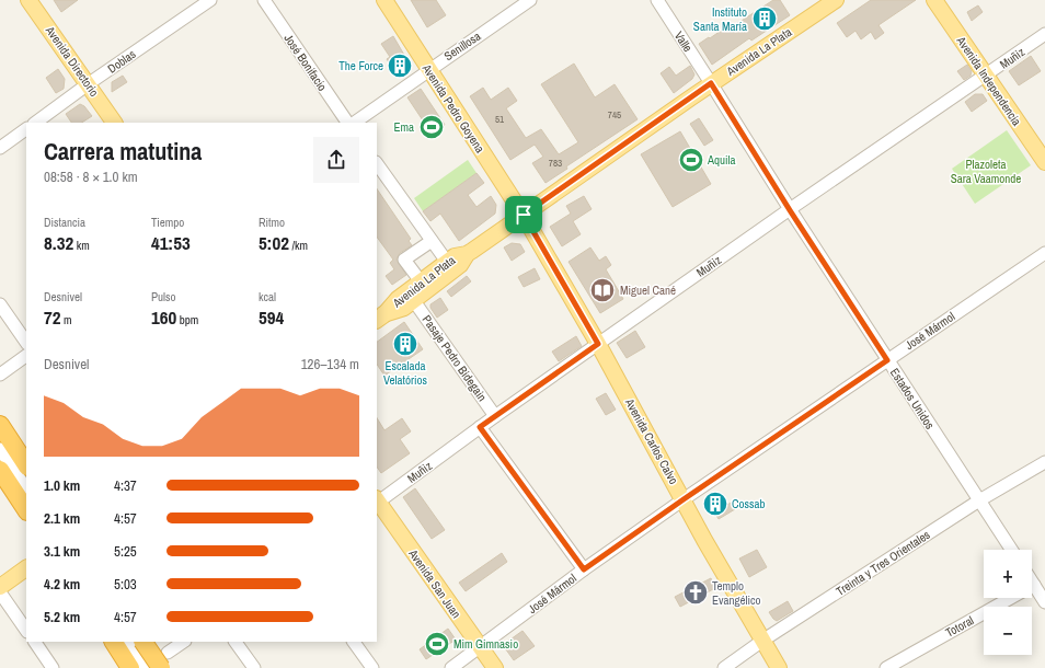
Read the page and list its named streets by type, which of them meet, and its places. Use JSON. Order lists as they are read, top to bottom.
{
  "streets": {
    "main road": [
      "Avenida La Plata",
      "Avenida Directorio",
      "Avenida Independencia",
      "Avenida Pedro Goyena",
      "Avenida Carlos Calvo",
      "Avenida San Juan"
    ],
    "street": [
      "Valle",
      "Senillosa",
      "Muñiz",
      "Doblas",
      "José Bonifacio",
      "José Mármol",
      "Pasaje Pedro Bidegain",
      "Estados Unidos",
      "Treinta y Tres Orientales",
      "Totoral"
    ]
  },
  "crossings": [
    ["Valle", "Avenida La Plata"],
    ["Valle", "Estados Unidos"],
    ["Senillosa", "Avenida Pedro Goyena"],
    ["Avenida La Plata", "Avenida Pedro Goyena"],
    ["Avenida La Plata", "Pasaje Pedro Bidegain"],
    ["Avenida La Plata", "Estados Unidos"],
    ["Avenida La Plata", "Avenida Carlos Calvo"],
    ["Muñiz", "Avenida Independencia"],
    ["Muñiz", "Pasaje Pedro Bidegain"],
    ["Muñiz", "Estados Unidos"],
    ["Muñiz", "Avenida Carlos Calvo"],
    ["Muñiz", "Avenida San Juan"],
    ["Avenida Directorio", "Doblas"],
    ["Avenida Pedro Goyena", "Avenida Carlos Calvo"],
    ["José Mármol", "Estados Unidos"],
    ["José Mármol", "Avenida Carlos Calvo"],
    ["José Mármol", "Avenida San Juan"],
    ["Estados Unidos", "Treinta y Tres Orientales"],
    ["Avenida Carlos Calvo", "Treinta y Tres Orientales"]
  ],
  "parks": ["Plazoleta Sara Vaamonde"],
  "places": {
    "building": [
      "Instituto Santa María",
      "The Force",
      "Escalada Velatórios",
      "Cossab"
    ],
    "sports": ["Ema", "Aquila", "Mim Gimnasio"],
    "library": ["Miguel Cané"],
    "church": ["Templo Evangélico"]
  },
  "house_numbers": ["745", "51", "783"],
  "page": {
    "heading": ["Carrera matutina", "08:58 · 8 × 1.0 km"],
    "stats": [
      ["Distancia", "8.32 km"],
      ["Tiempo", "41:53"],
      ["Ritmo", "5:02 /km"],
      ["Desnivel", "72 m"],
      ["Pulso", "160 bpm"],
      ["kcal", "594"]
    ],
    "chart": ["Desnivel", "126–134 m"],
    "list": [
      {
        "name": "1.0 km",
        "note": "4:37"
      },
      {
        "name": "2.1 km",
        "note": "4:57"
      },
      {
        "name": "3.1 km",
        "note": "5:25"
      },
      {
        "name": "4.2 km",
        "note": "5:03"
      },
      {
        "name": "5.2 km",
        "note": "4:57"
      }
    ],
    "map_buttons": ["+", "−"]
  }
}
